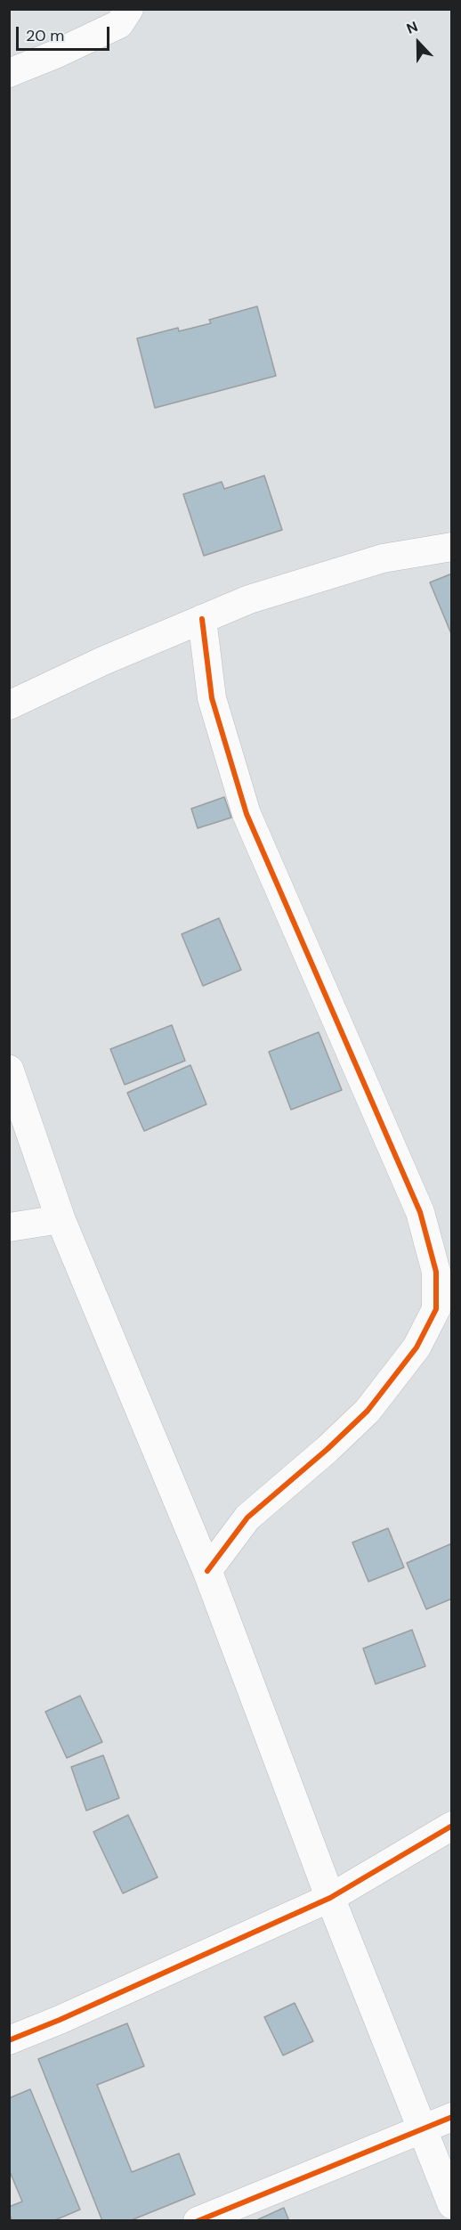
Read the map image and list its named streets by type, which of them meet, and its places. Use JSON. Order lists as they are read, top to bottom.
{
  "scale_bar": "20 m",
  "north": "top"
}
